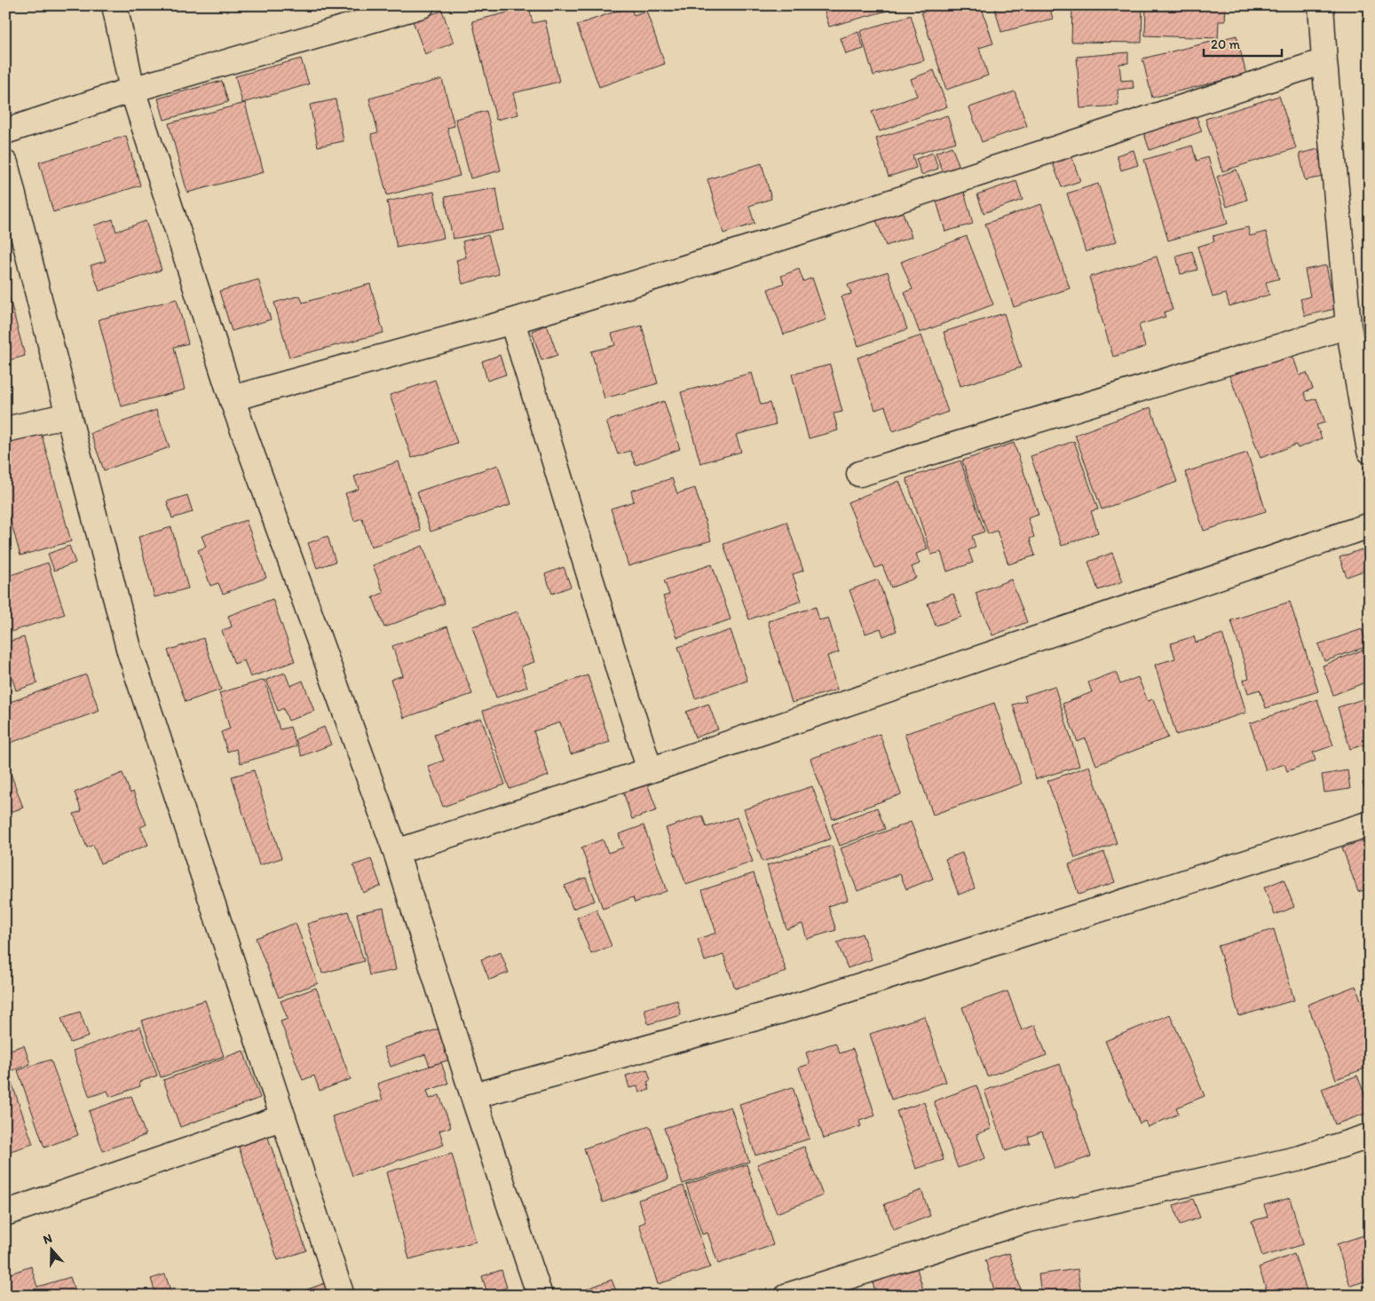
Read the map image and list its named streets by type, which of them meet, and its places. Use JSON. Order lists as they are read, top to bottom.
{
  "scale_bar": "20 m",
  "north": "top"
}
